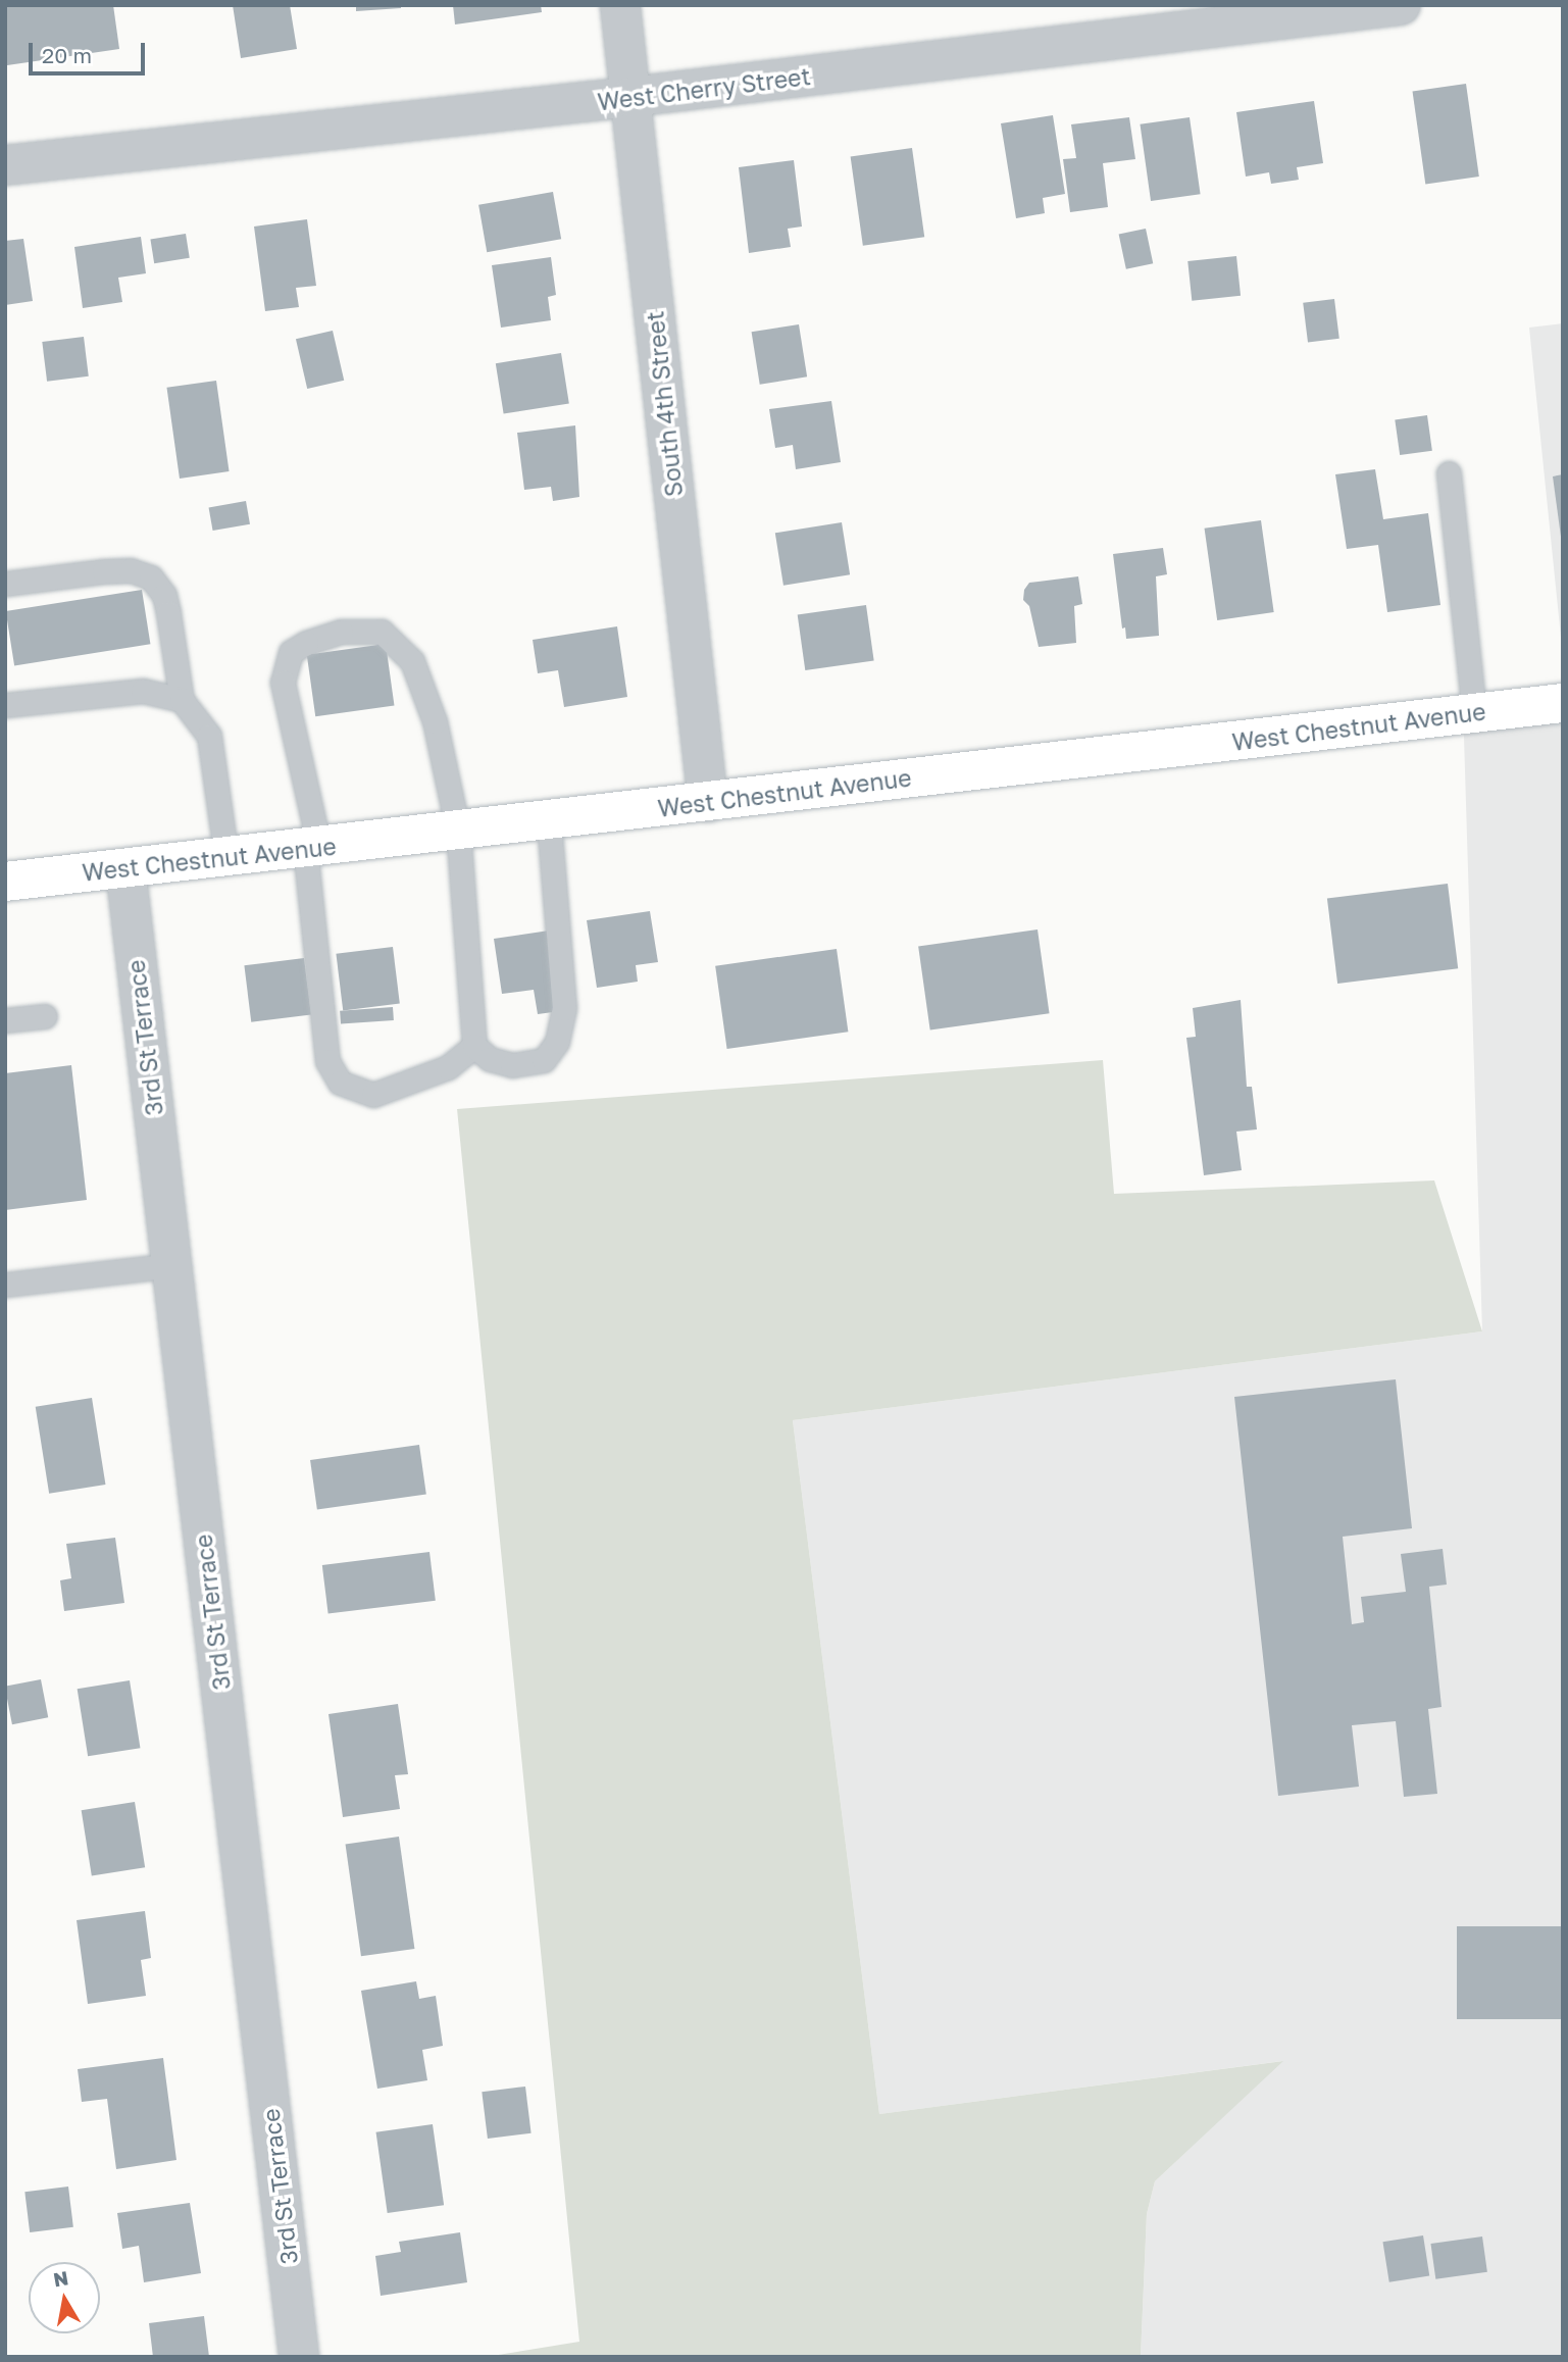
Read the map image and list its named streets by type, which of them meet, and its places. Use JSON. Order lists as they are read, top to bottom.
{
  "streets": {
    "street": [
      "West Cherry Street",
      "South 4th Street",
      "West Chestnut Avenue",
      "3rd St Terrace"
    ]
  },
  "crossings": [
    ["West Cherry Street", "South 4th Street"],
    ["South 4th Street", "West Chestnut Avenue"],
    ["West Chestnut Avenue", "3rd St Terrace"]
  ],
  "scale_bar": "20 m",
  "north": "top"
}
